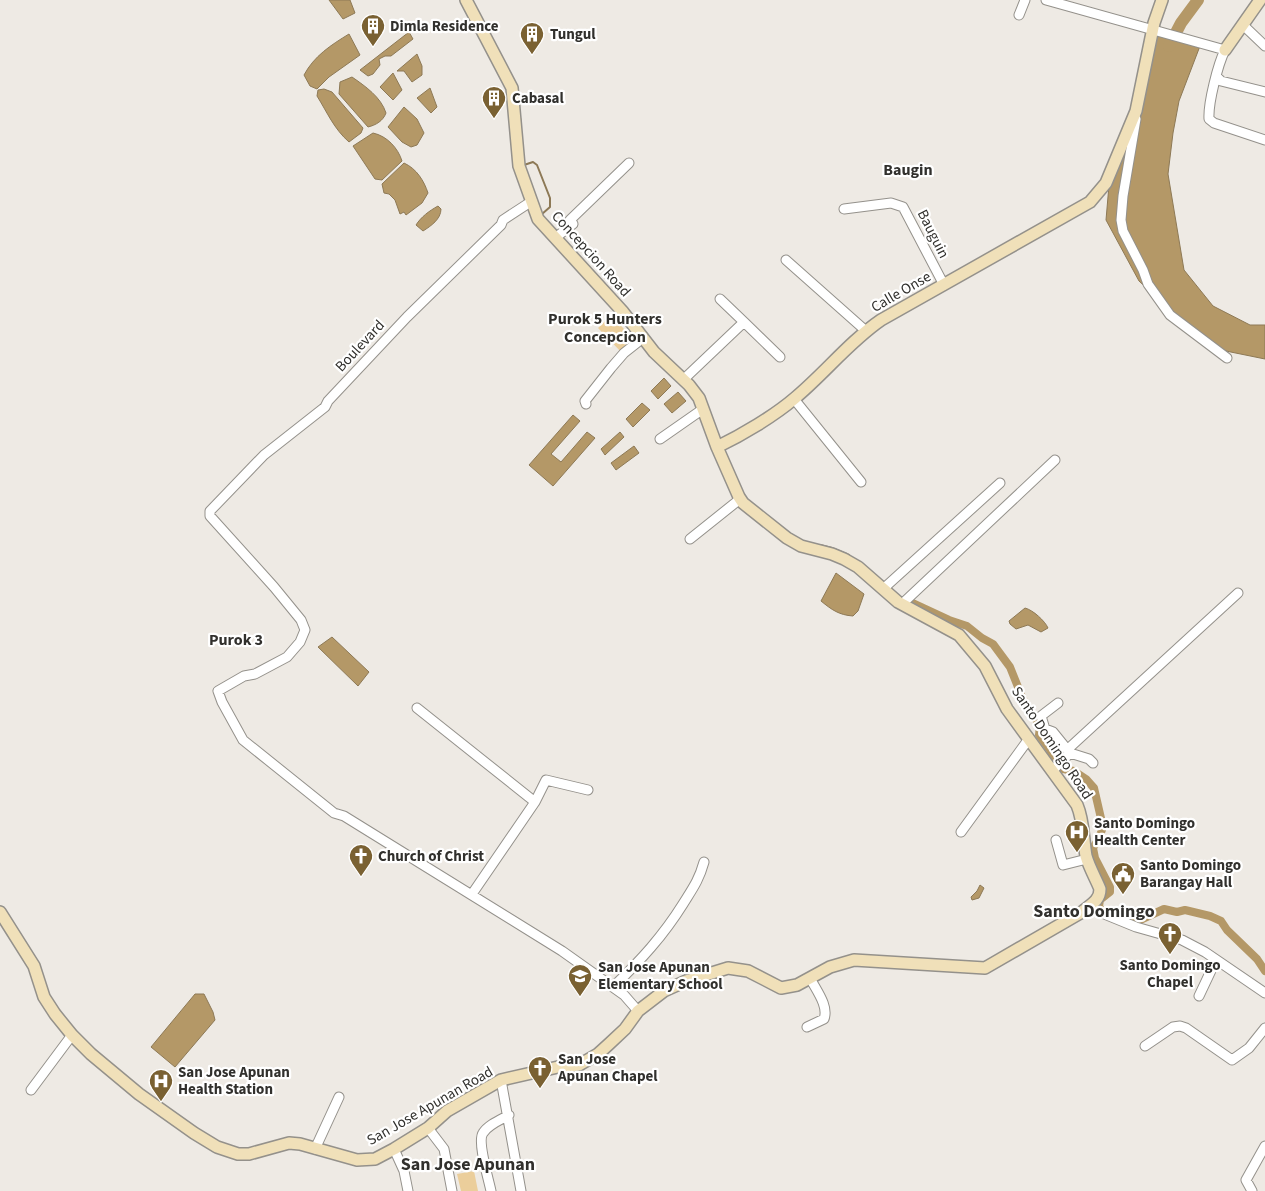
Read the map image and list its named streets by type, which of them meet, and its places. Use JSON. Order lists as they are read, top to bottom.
{
  "streets": {
    "street": [
      "Bauguin",
      "Concepcion Road",
      "Calle Onse",
      "Boulevard",
      "Santo Domingo Road",
      "San Jose Apunan Road"
    ]
  },
  "crossings": [
    ["Bauguin", "Calle Onse"],
    ["Concepcion Road", "Boulevard"],
    ["Concepcion Road", "Santo Domingo Road"],
    ["Calle Onse", "Santo Domingo Road"],
    ["Santo Domingo Road", "San Jose Apunan Road"]
  ],
  "districts": [
    "Baugin",
    "Purok 5 Hunters Concepcion",
    "Purok 3",
    "Santo Domingo",
    "San Jose Apunan"
  ],
  "places": {
    "building": ["Dimla Residence", "Tungul", "Cabasal"],
    "hospital": ["Santo Domingo Health Center", "San Jose Apunan Health Station"],
    "church": ["Church of Christ", "Santo Domingo Chapel", "San Jose Apunan Chapel"],
    "public building": ["Santo Domingo Barangay Hall"],
    "school or university": ["San Jose Apunan Elementary School"]
  }
}
